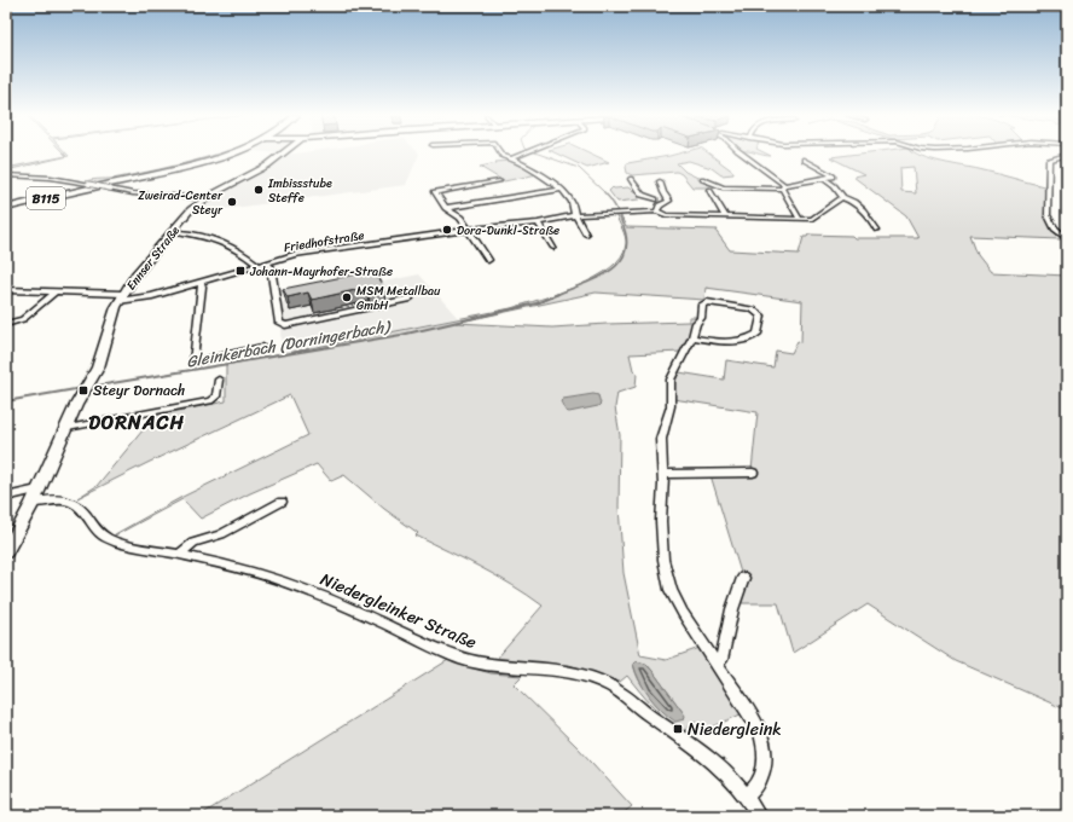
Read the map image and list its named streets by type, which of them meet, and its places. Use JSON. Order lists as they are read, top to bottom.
{
  "streets": {
    "main road": ["B115"],
    "street": ["Friedhofstraße", "Ennser Straße", "Niedergleinker Straße"]
  },
  "crossings": [
    ["Friedhofstraße", "Ennser Straße"],
    ["Ennser Straße", "Niedergleinker Straße"]
  ],
  "districts": ["DORNACH"],
  "water": ["Gleinkerbach (Dorningerbach)"],
  "places": {
    "other": [
      "Imbissstube Steffe",
      "Zweirad-Center Steyr",
      "Dora-Dunkl-Straße",
      "MSM Metallbau GmbH"
    ],
    "transit": ["Johann-Mayrhofer-Straße", "Steyr Dornach", "Niedergleink"]
  }
}
